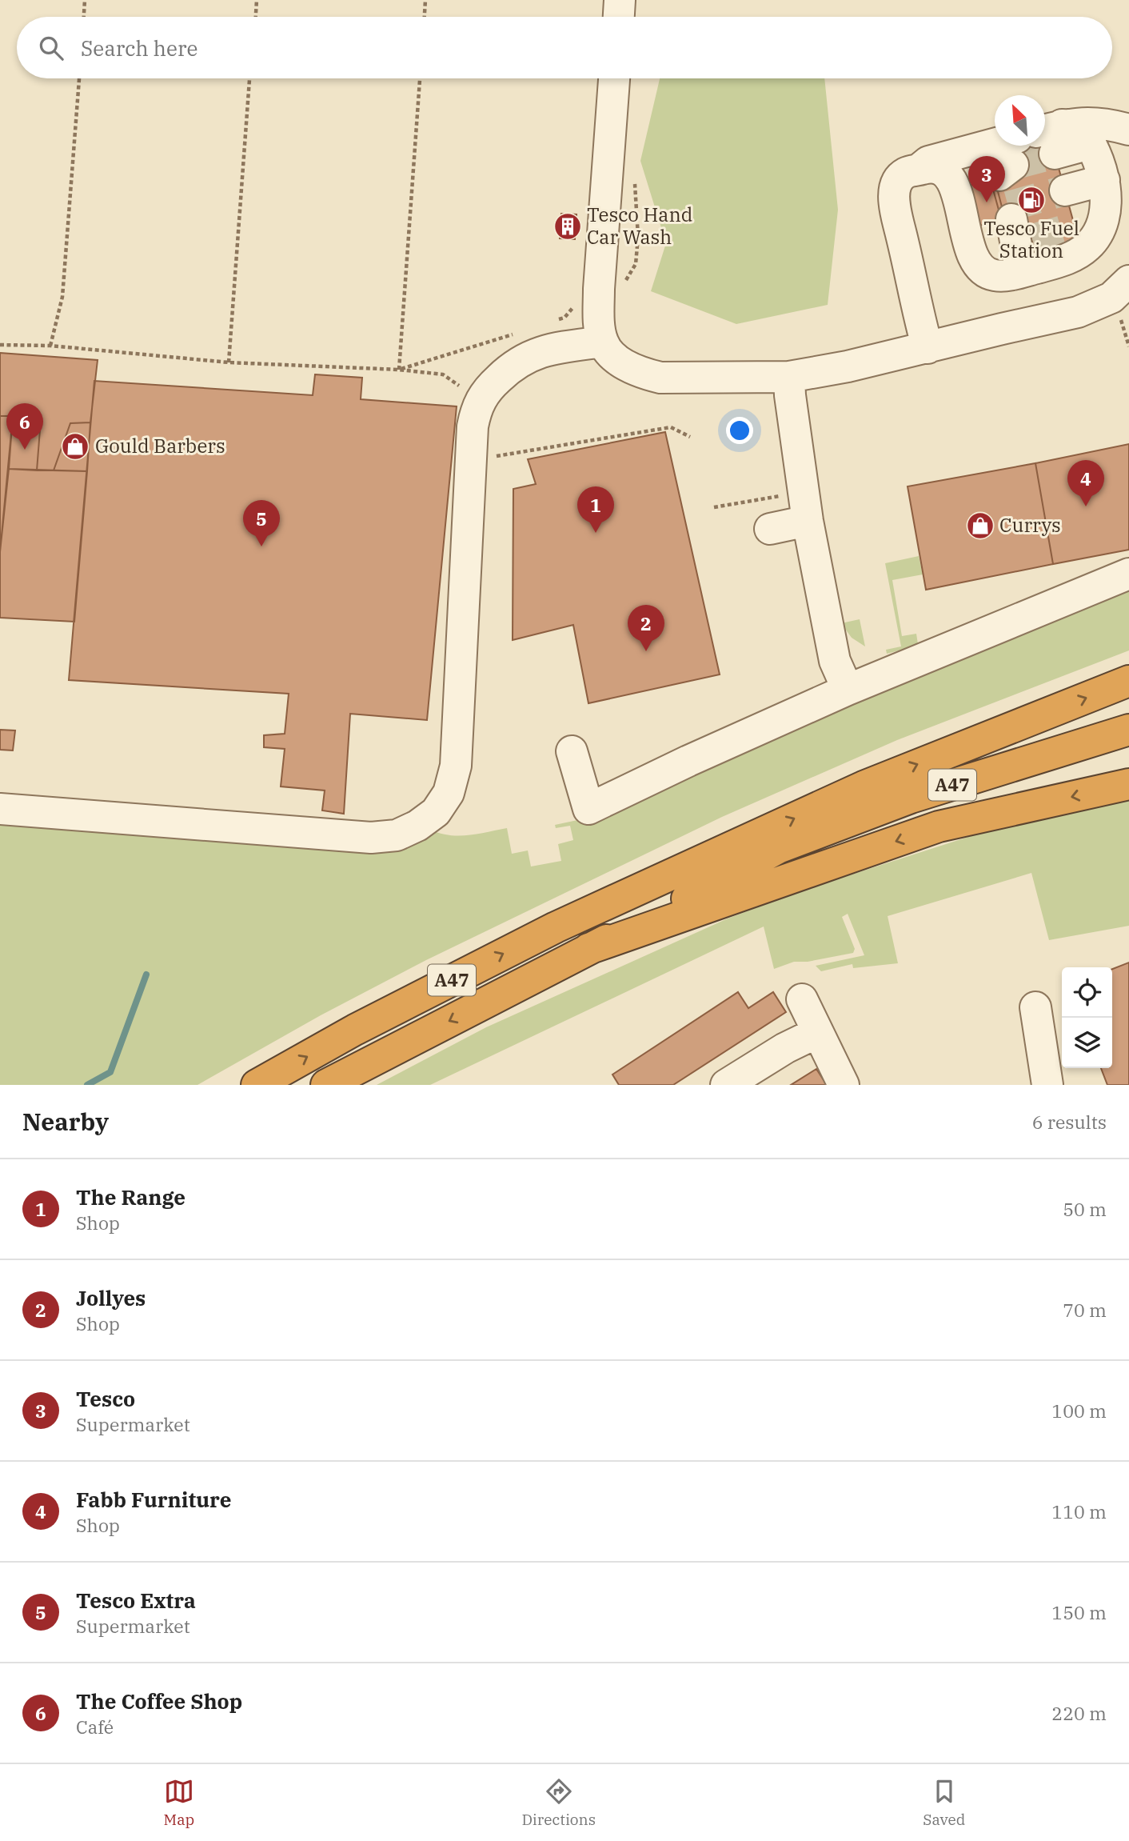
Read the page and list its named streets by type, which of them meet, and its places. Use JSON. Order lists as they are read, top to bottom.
{
  "streets": {
    "highway": ["A47"]
  },
  "places": {
    "fuel station": ["Tesco Fuel Station"],
    "building": ["Tesco Hand Car Wash"],
    "shop": ["Gould Barbers", "Currys"]
  },
  "north": "top left",
  "page": {
    "search": "Search here",
    "pins": [
      "3",
      "6",
      "4",
      "1",
      "5",
      "2"
    ],
    "heading": ["Nearby", "6 results"],
    "list": [
      {
        "mark": "1",
        "name": "The Range",
        "note": "Shop",
        "value": "50 m"
      },
      {
        "mark": "2",
        "name": "Jollyes",
        "note": "Shop",
        "value": "70 m"
      },
      {
        "mark": "3",
        "name": "Tesco",
        "note": "Supermarket",
        "value": "100 m"
      },
      {
        "mark": "4",
        "name": "Fabb Furniture",
        "note": "Shop",
        "value": "110 m"
      },
      {
        "mark": "5",
        "name": "Tesco Extra",
        "note": "Supermarket",
        "value": "150 m"
      },
      {
        "mark": "6",
        "name": "The Coffee Shop",
        "note": "Café",
        "value": "220 m"
      }
    ],
    "nav": ["Map", "Directions", "Saved"]
  }
}
